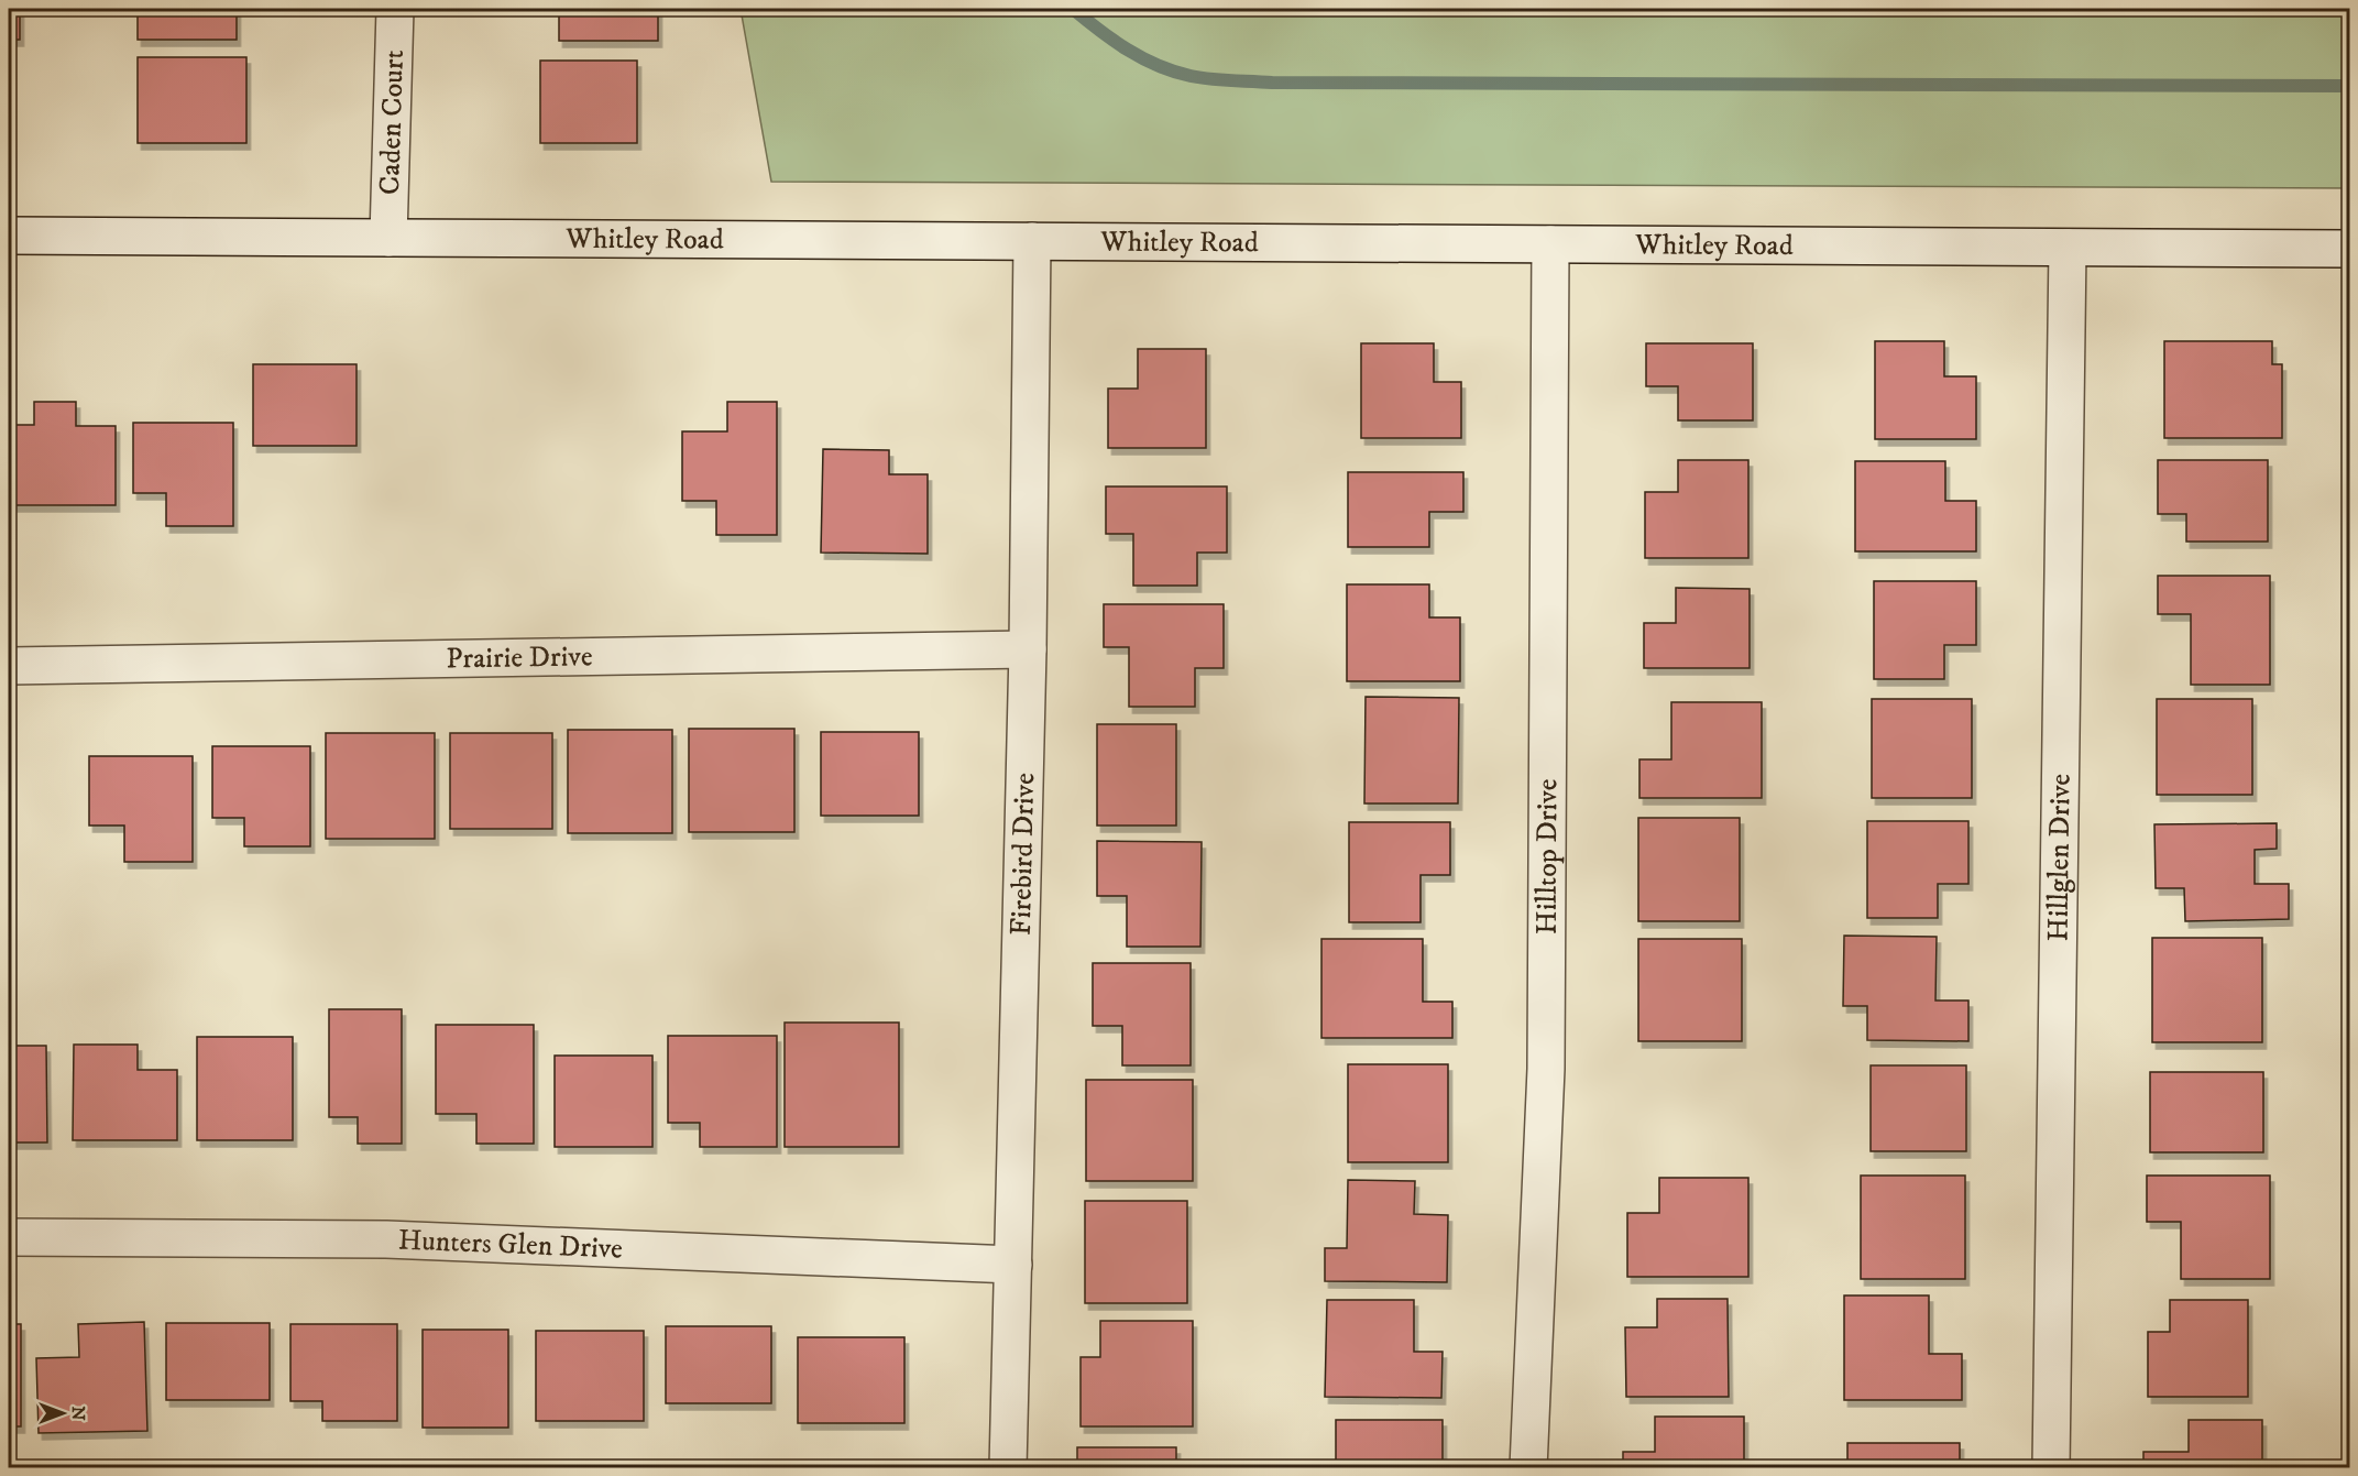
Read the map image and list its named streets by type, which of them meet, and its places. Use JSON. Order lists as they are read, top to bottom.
{
  "streets": {
    "street": [
      "Caden Court",
      "Whitley Road",
      "Prairie Drive",
      "Firebird Drive",
      "Hilltop Drive",
      "Hillglen Drive",
      "Hunters Glen Drive"
    ]
  },
  "crossings": [
    ["Caden Court", "Whitley Road"],
    ["Whitley Road", "Firebird Drive"],
    ["Whitley Road", "Hilltop Drive"],
    ["Whitley Road", "Hillglen Drive"],
    ["Prairie Drive", "Firebird Drive"],
    ["Firebird Drive", "Hunters Glen Drive"]
  ],
  "north": "right"
}
